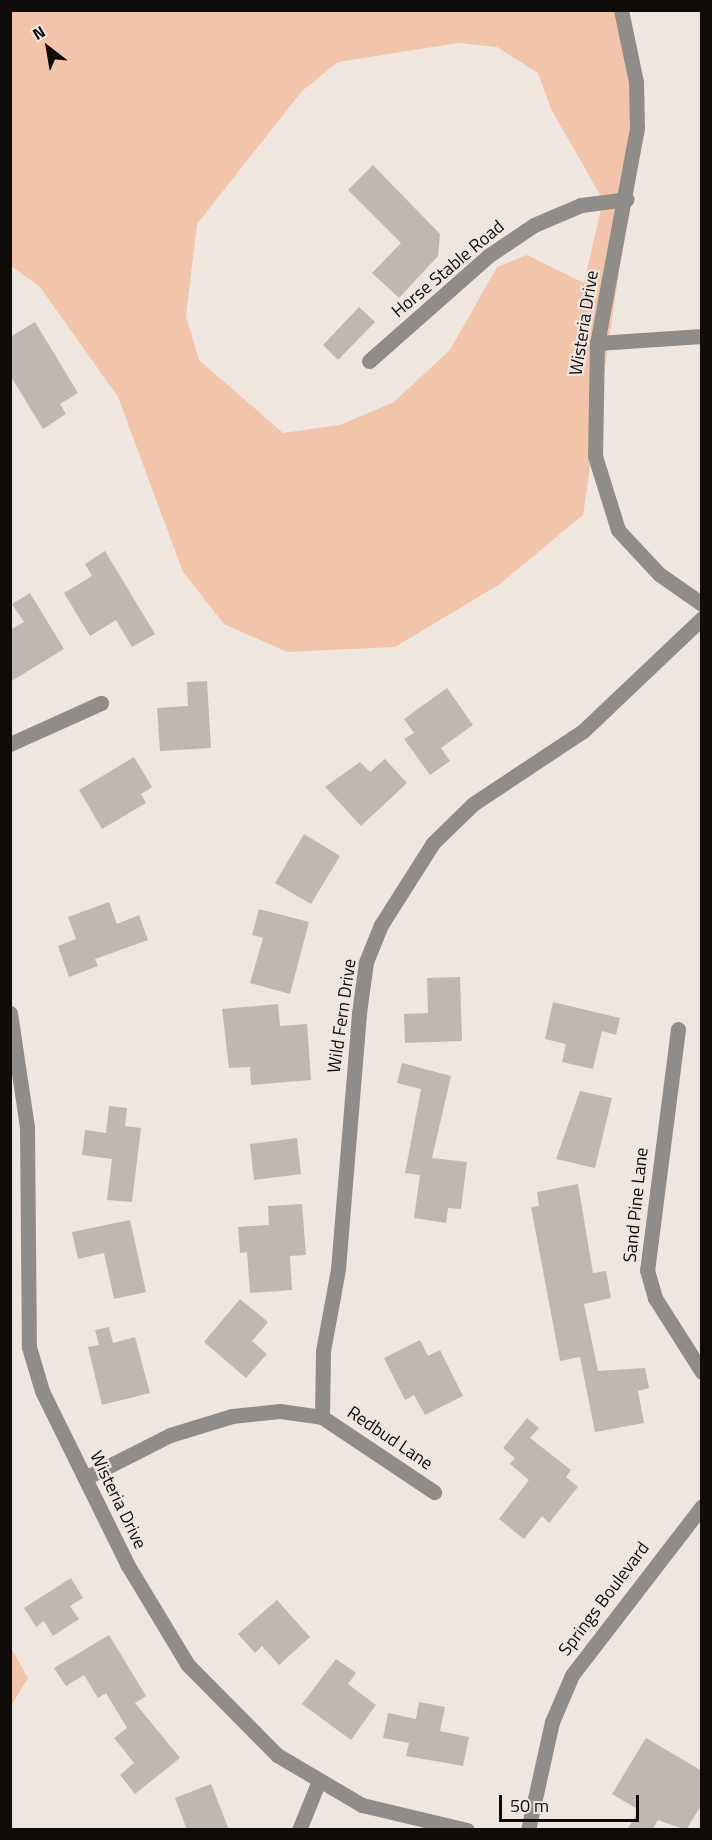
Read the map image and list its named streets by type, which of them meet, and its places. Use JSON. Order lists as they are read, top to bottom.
{
  "streets": {
    "street": [
      "Horse Stable Road",
      "Wisteria Drive",
      "Wild Fern Drive",
      "Sand Pine Lane",
      "Redbud Lane",
      "Springs Boulevard"
    ]
  },
  "crossings": [
    ["Horse Stable Road", "Wisteria Drive"],
    ["Wisteria Drive", "Redbud Lane"],
    ["Wild Fern Drive", "Redbud Lane"]
  ],
  "scale_bar": "50 m",
  "north": "top left"
}
